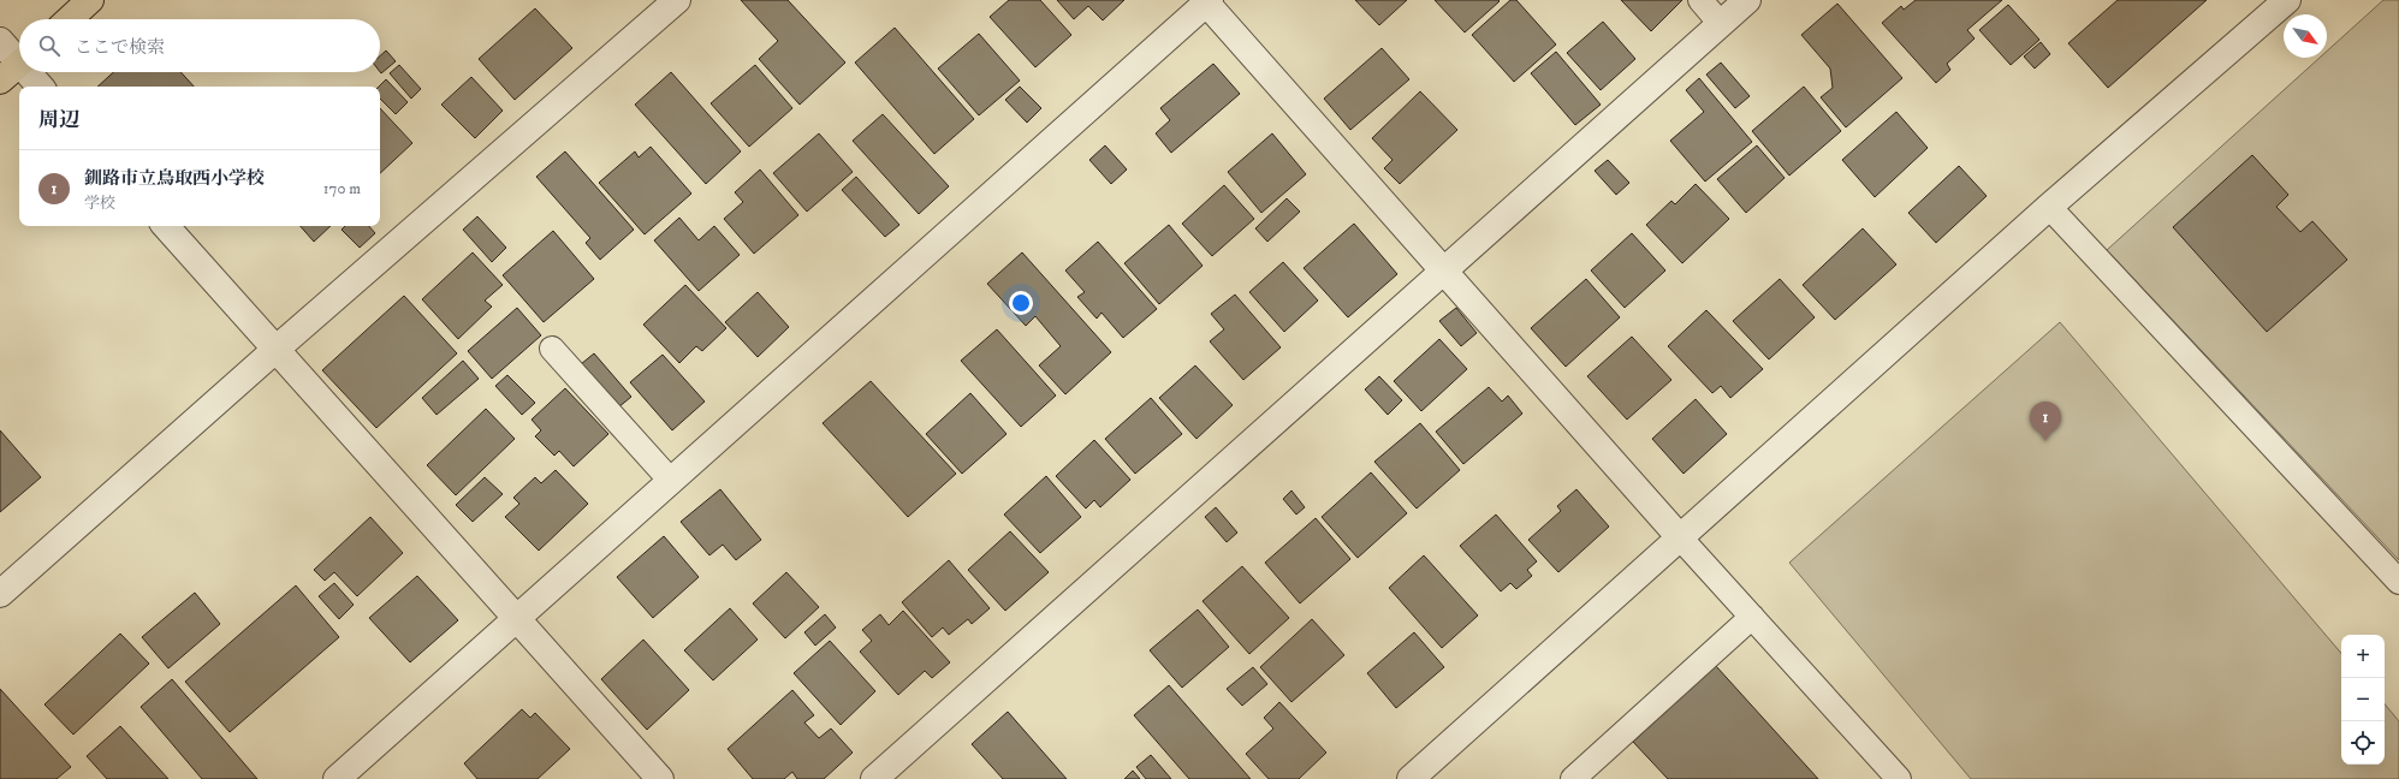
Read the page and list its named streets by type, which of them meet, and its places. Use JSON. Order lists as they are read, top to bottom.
{
  "north": "bottom right",
  "page": {
    "search": "ここで検索",
    "heading": "周辺",
    "list": [
      {
        "mark": "1",
        "name": "釧路市立鳥取西小学校",
        "note": "学校",
        "value": "170 m"
      }
    ],
    "pins": "1",
    "map_buttons": ["+", "−"]
  }
}
